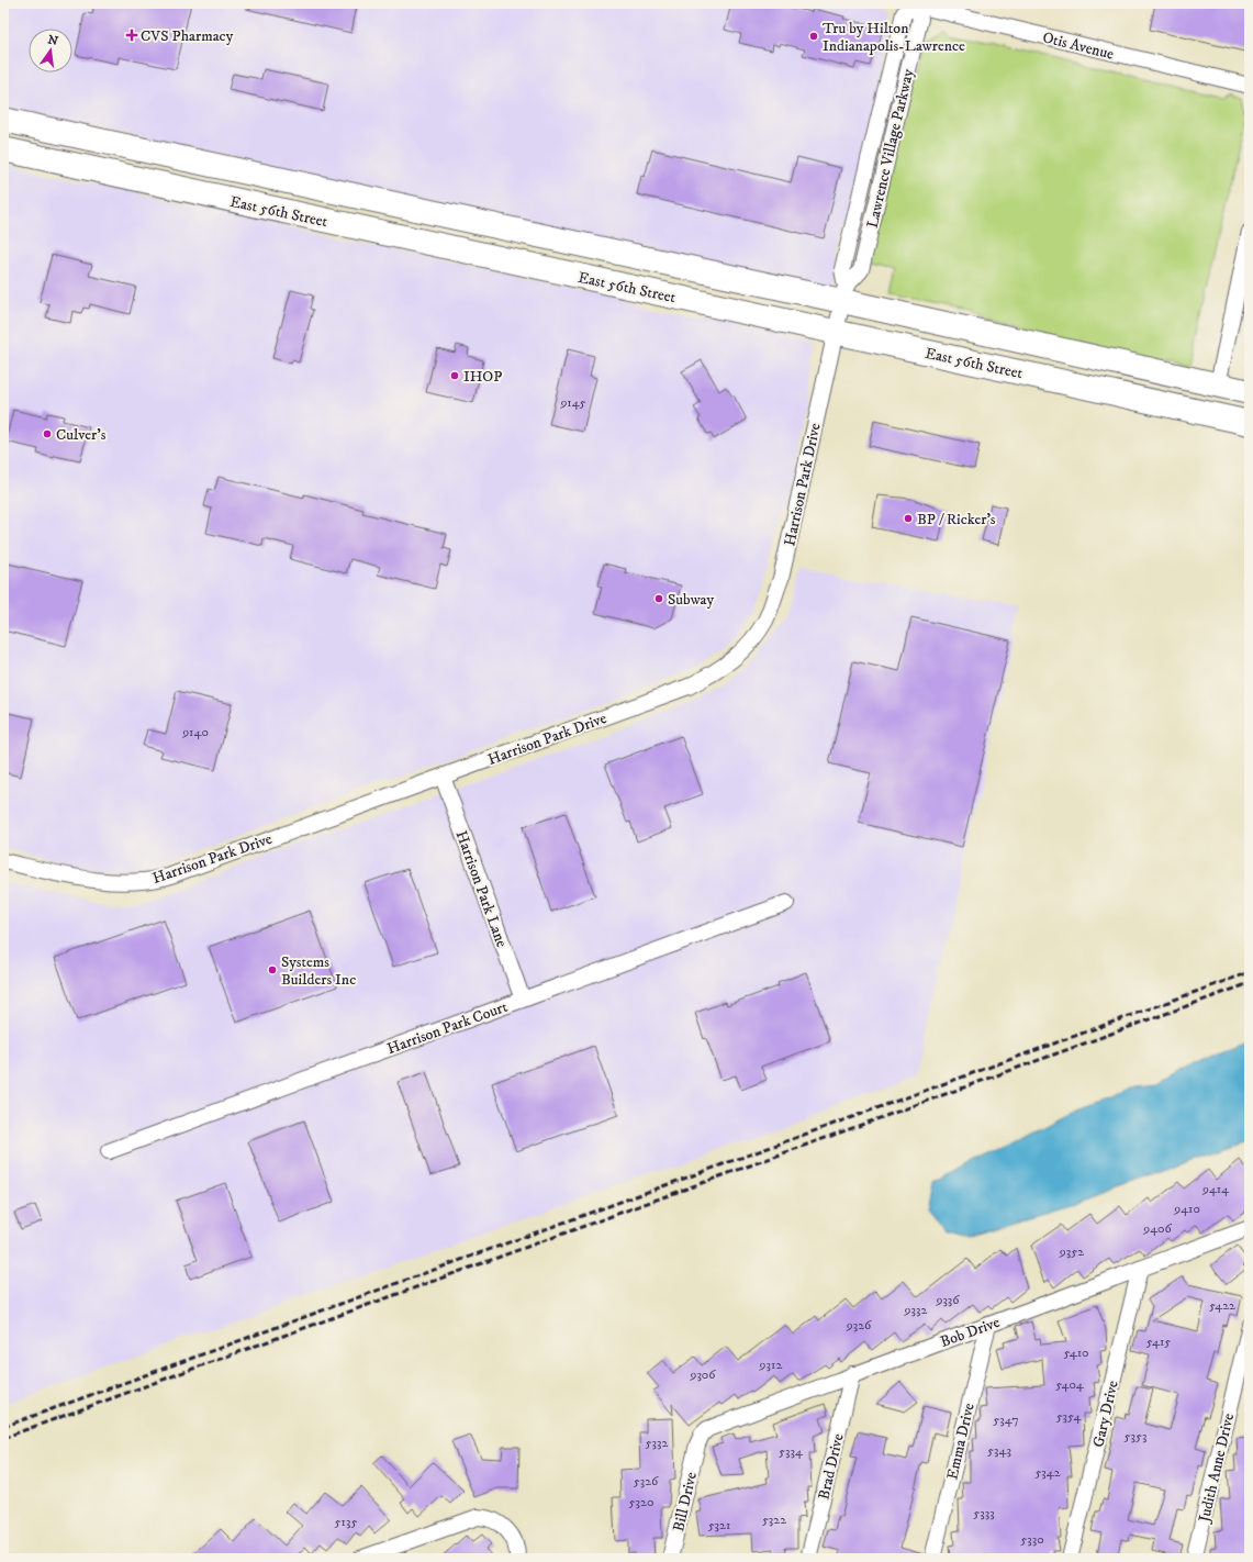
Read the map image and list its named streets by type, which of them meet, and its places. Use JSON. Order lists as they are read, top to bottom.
{
  "streets": {
    "main road": ["East 56th Street"],
    "street": [
      "Otis Avenue",
      "Lawrence Village Parkway",
      "Harrison Park Drive",
      "Harrison Park Lane",
      "Harrison Park Court",
      "Bob Drive",
      "Gary Drive",
      "Emma Drive",
      "Brad Drive",
      "Judith Anne Drive",
      "Bill Drive"
    ]
  },
  "crossings": [
    ["Otis Avenue", "Lawrence Village Parkway"],
    ["Lawrence Village Parkway", "East 56th Street"],
    ["Lawrence Village Parkway", "Harrison Park Drive"],
    ["East 56th Street", "Harrison Park Drive"],
    ["Harrison Park Drive", "Harrison Park Lane"],
    ["Harrison Park Lane", "Harrison Park Court"],
    ["Bob Drive", "Gary Drive"],
    ["Bob Drive", "Emma Drive"],
    ["Bob Drive", "Brad Drive"],
    ["Bob Drive", "Bill Drive"]
  ],
  "places": {
    "health": ["CVS Pharmacy"],
    "other": [
      "Tru by Hilton Indianapolis-Lawrence",
      "IHOP",
      "Culver's",
      "BP / Ricker's",
      "Subway",
      "Systems Builders Inc"
    ]
  },
  "house_numbers": [
    "9145",
    "9140",
    "9414",
    "9410",
    "9406",
    "9352",
    "9336",
    "5422",
    "9332",
    "9326",
    "5415",
    "5410",
    "9312",
    "9306",
    "5404",
    "5354",
    "5347",
    "5353",
    "5332",
    "5343",
    "5334",
    "5342",
    "5326",
    "5320",
    "5333",
    "5322",
    "5135",
    "5321",
    "5330"
  ],
  "north": "top"
}
